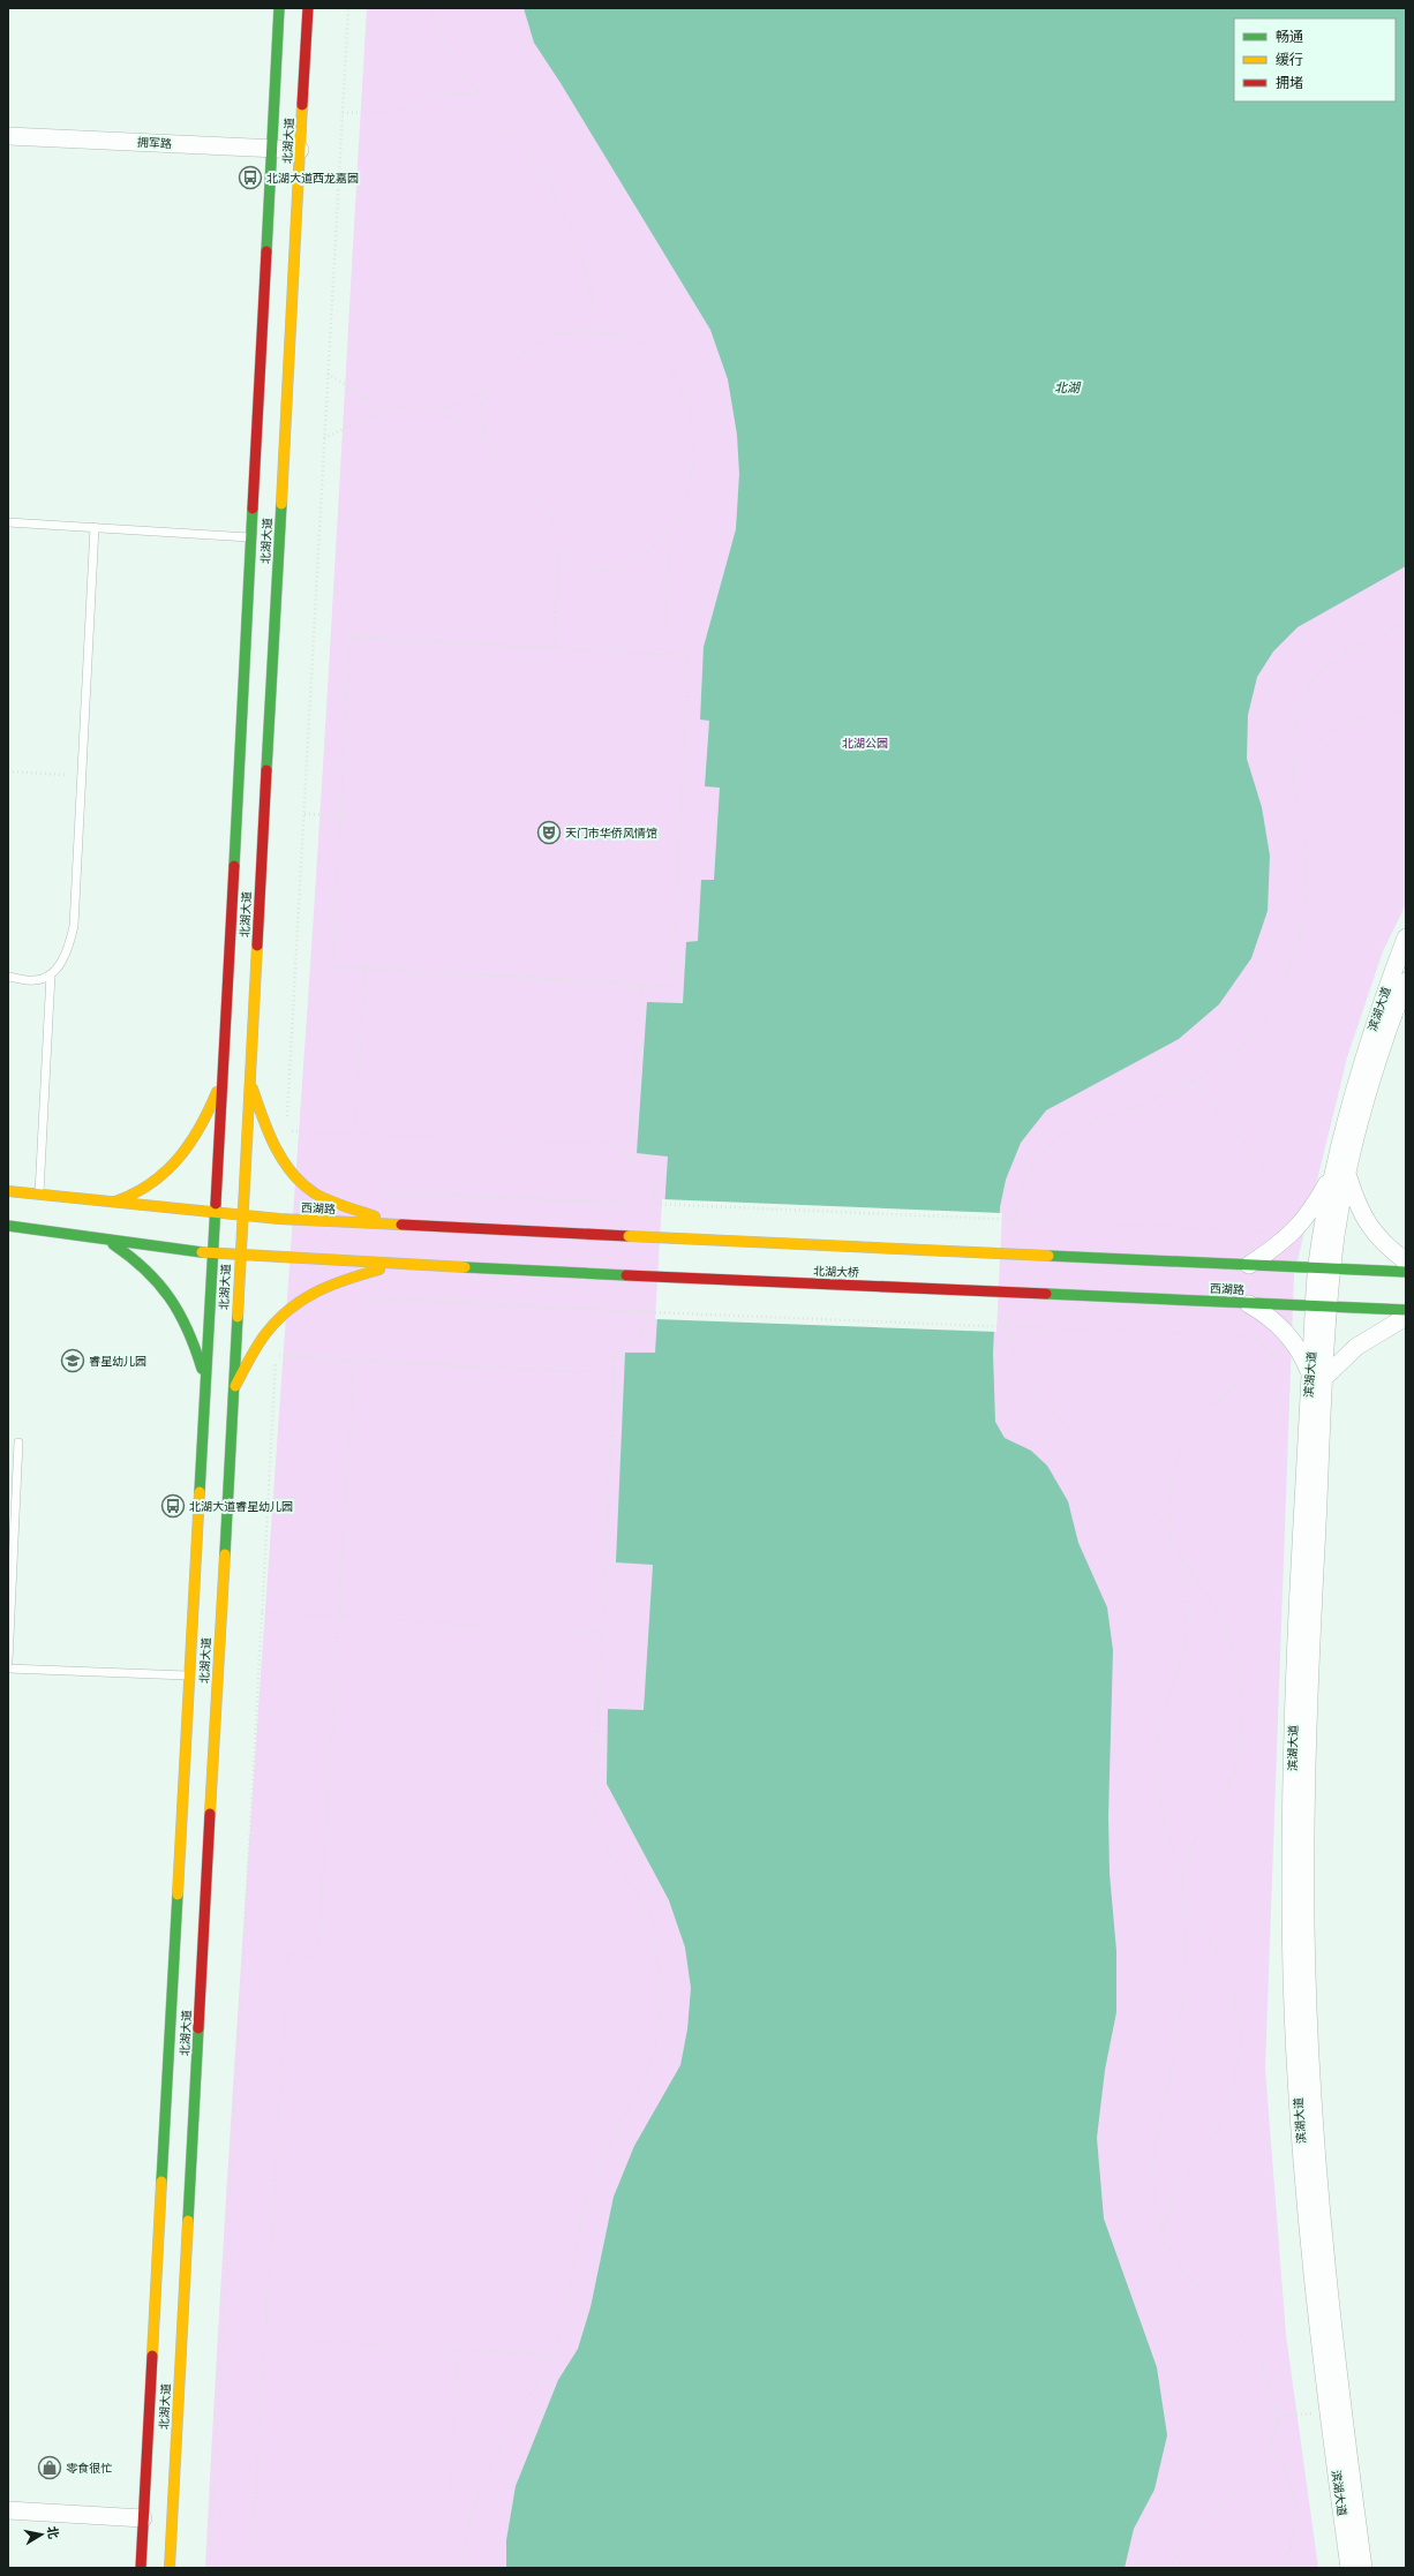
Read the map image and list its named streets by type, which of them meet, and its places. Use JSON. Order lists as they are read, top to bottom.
{
  "streets": {
    "main road": ["北湖大道", "西湖路", "北湖大桥"],
    "street": ["拥军路", "滨湖大道"]
  },
  "crossings": [
    ["北湖大道", "拥军路"],
    ["北湖大道", "西湖路"],
    ["滨湖大道", "西湖路"],
    ["西湖路", "北湖大桥"]
  ],
  "water": ["北湖"],
  "parks": ["北湖公园"],
  "places": {
    "bus stop": ["北湖大道西龙嘉园", "北湖大道睿星幼儿园"],
    "theatre": ["天门市华侨风情馆"],
    "school or university": ["睿星幼儿园"],
    "shop": ["零食很忙"]
  },
  "legend": ["畅通", "缓行", "拥堵"],
  "north": "right"
}
